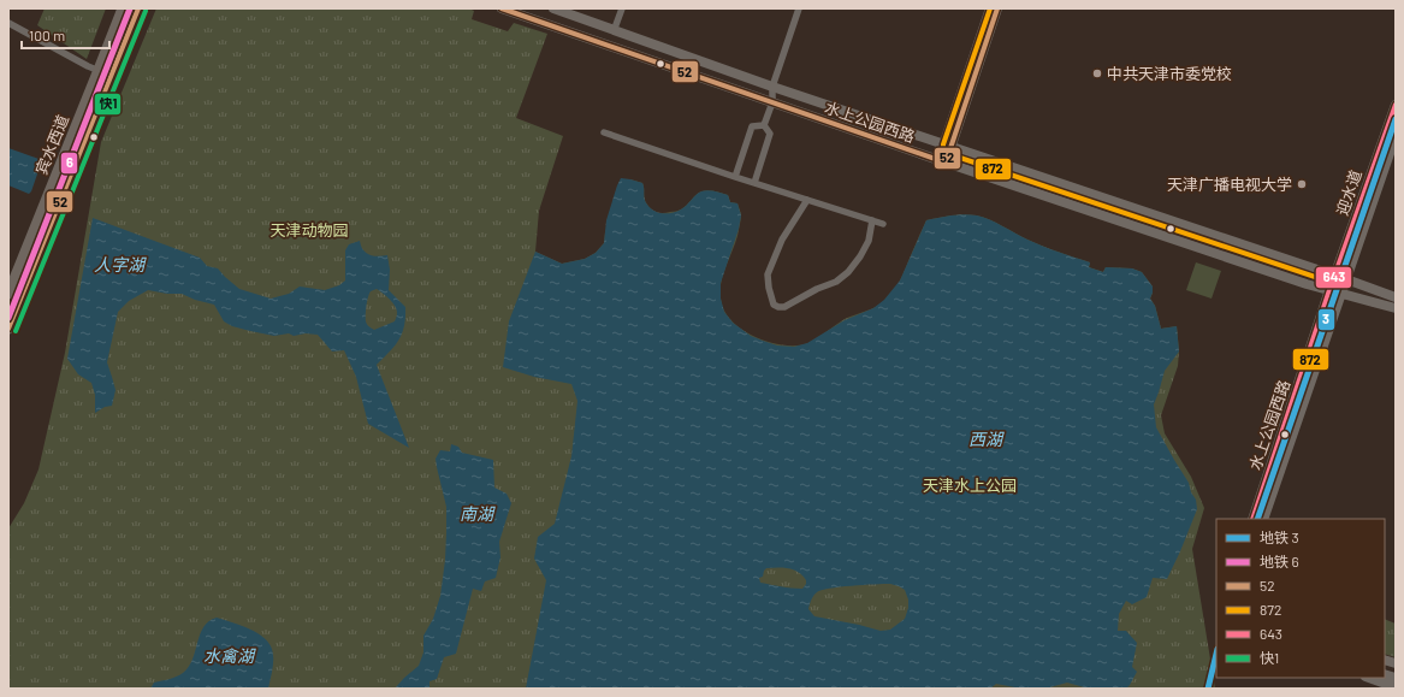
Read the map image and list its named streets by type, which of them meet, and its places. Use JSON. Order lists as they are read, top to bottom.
{
  "streets": {
    "main road": ["水上公园西路", "宾水西道", "迎水道"]
  },
  "crossings": [
    ["水上公园西路", "迎水道"]
  ],
  "water": [
    "人字湖",
    "西湖",
    "南湖",
    "水禽湖"
  ],
  "parks": ["天津动物园", "天津水上公园"],
  "places": ["中共天津市委党校", "天津广播电视大学"],
  "lines": [
    "metro line 6",
    "transit line 52",
    "transit line 872",
    "transit line 快1",
    "transit line 643",
    "metro line 3"
  ],
  "legend": [
    "地铁 3",
    "地铁 6",
    "52",
    "872",
    "643",
    "快1"
  ],
  "scale_bar": "100 m"
}
